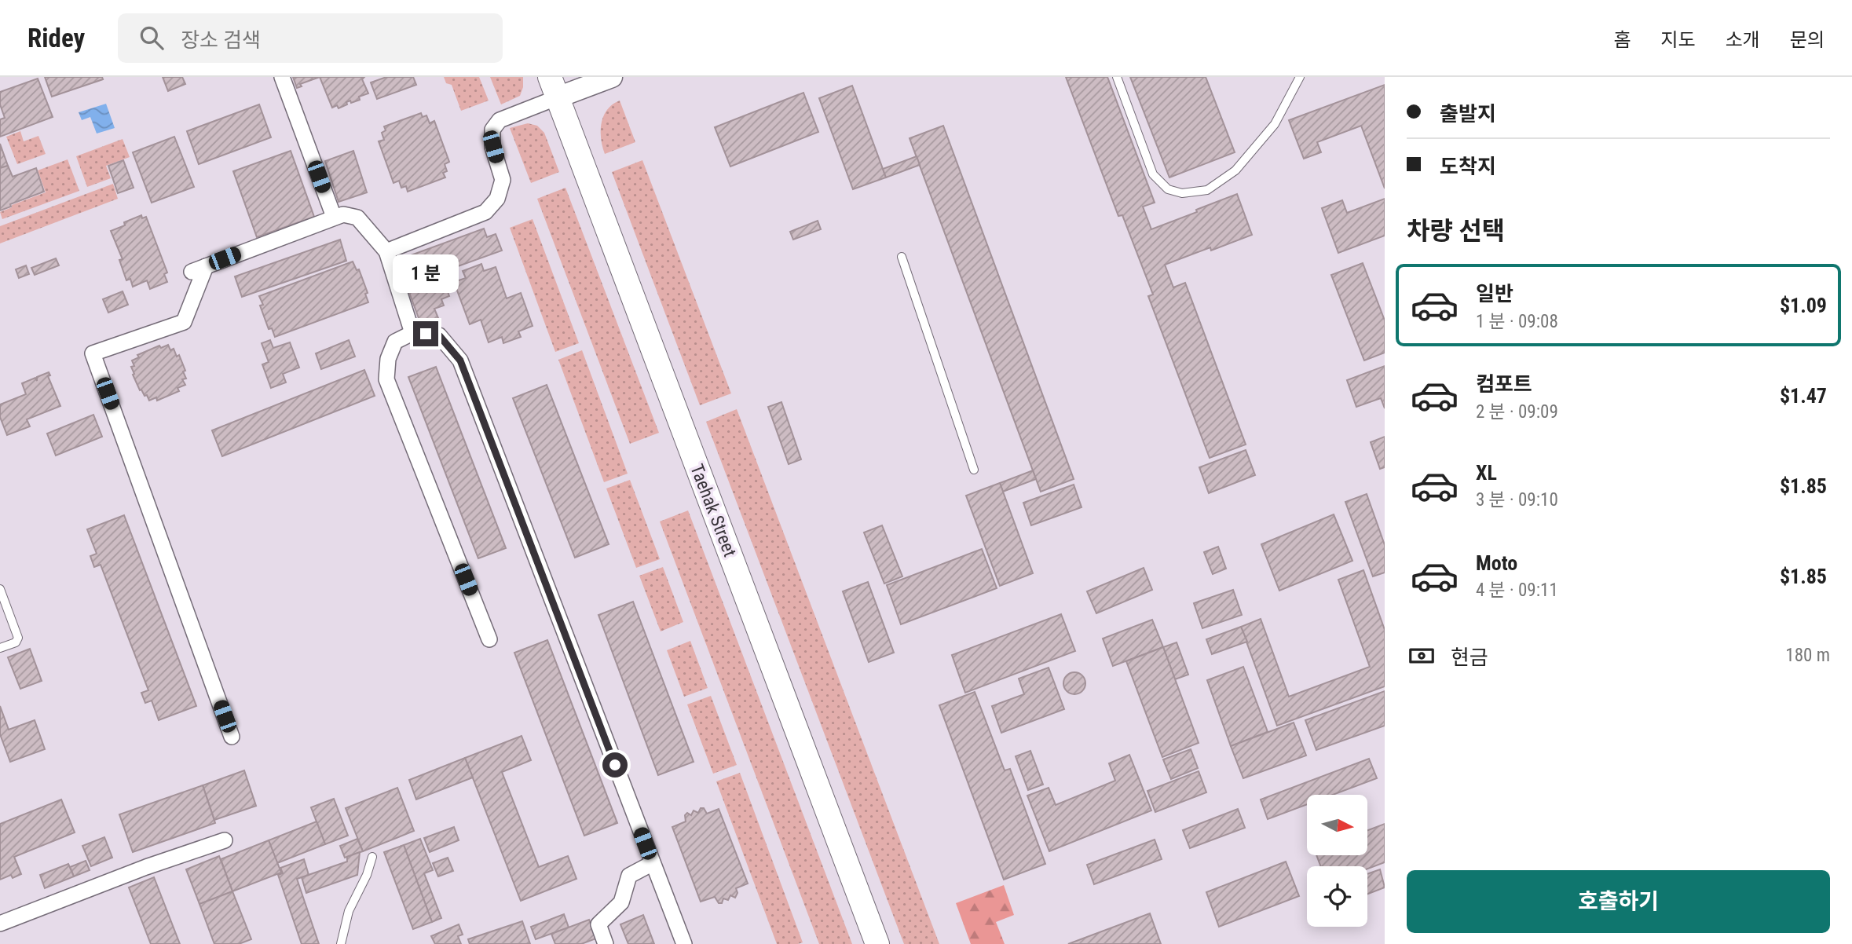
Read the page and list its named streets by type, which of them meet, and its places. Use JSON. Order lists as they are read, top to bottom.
{
  "streets": {
    "main road": ["Taehak Street"]
  },
  "north": "right",
  "page": {
    "header": "Ridey",
    "search": "장소 검색",
    "nav": [
      "홈",
      "지도",
      "소개",
      "문의"
    ],
    "banner": ["출발지", "도착지"],
    "heading": "차량 선택",
    "bubble": "1 분",
    "list": [
      {
        "name": "일반",
        "note": "1 분 · 09:08",
        "value": "$1.09"
      },
      {
        "name": "컴포트",
        "note": "2 분 · 09:09",
        "value": "$1.47"
      },
      {
        "name": "XL",
        "note": "3 분 · 09:10",
        "value": "$1.85"
      },
      {
        "name": "Moto",
        "note": "4 분 · 09:11",
        "value": "$1.85"
      }
    ],
    "pay": ["현금", "180 m"],
    "buttons": "호출하기"
  }
}
